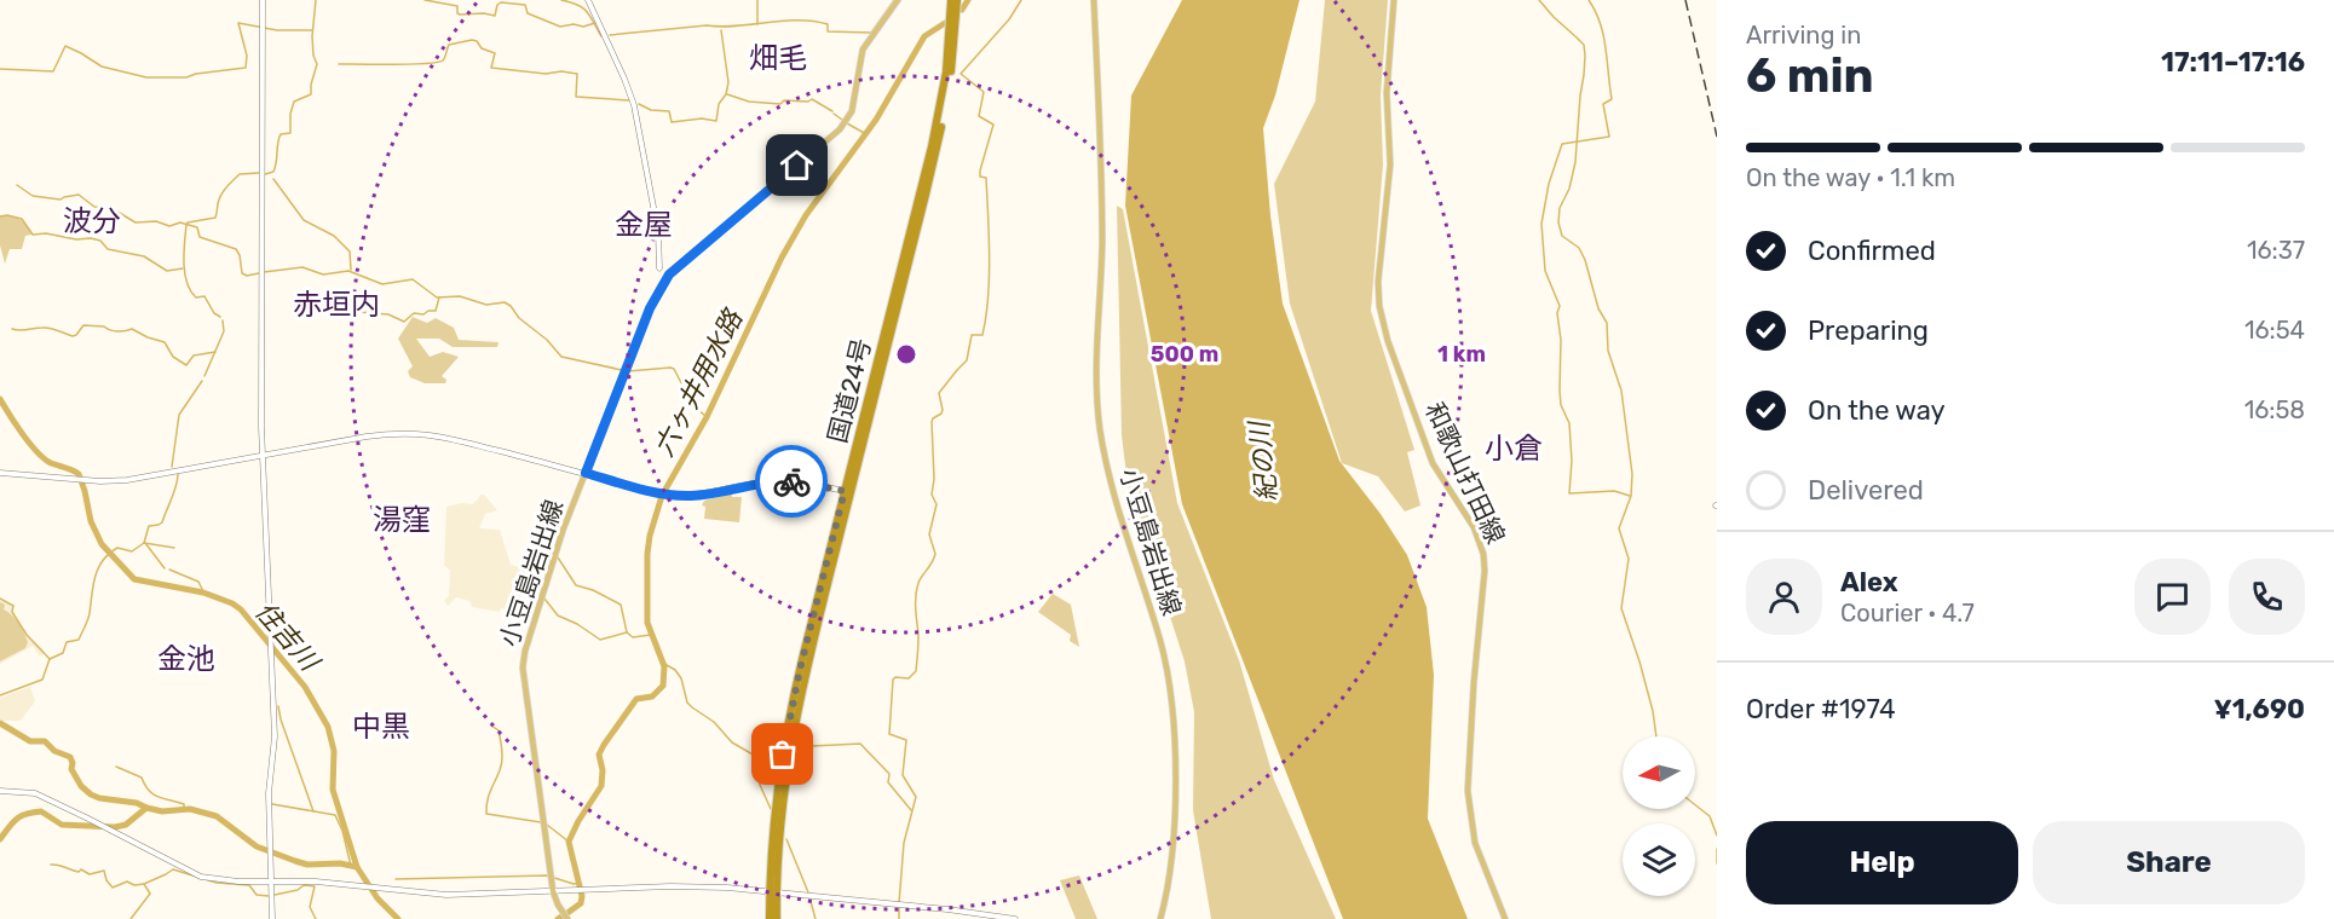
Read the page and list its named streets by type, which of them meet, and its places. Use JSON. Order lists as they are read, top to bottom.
{
  "streets": {
    "highway": ["国道24号"],
    "main road": ["和歌山打田線", "小豆島岩出線"]
  },
  "districts": [
    "畑毛",
    "波分",
    "金屋",
    "赤垣内",
    "小倉",
    "湯窪",
    "金池",
    "中黒"
  ],
  "water": ["六ヶ井用水路", "紀の川", "住吉川"],
  "north": "left",
  "page": {
    "heading": ["6 min", "Arriving in", "17:11–17:16"],
    "panel": [
      "Alex",
      "Courier · 4.7",
      "Order #1974",
      "¥1,690"
    ],
    "bar": "On the way · 1.1 km",
    "list": [
      ["Confirmed", "16:37"],
      ["Preparing", "16:54"],
      ["On the way", "16:58"],
      "Delivered"
    ],
    "buttons": ["Help", "Share"]
  },
  "rings": ["500 m", "1 km"]
}
